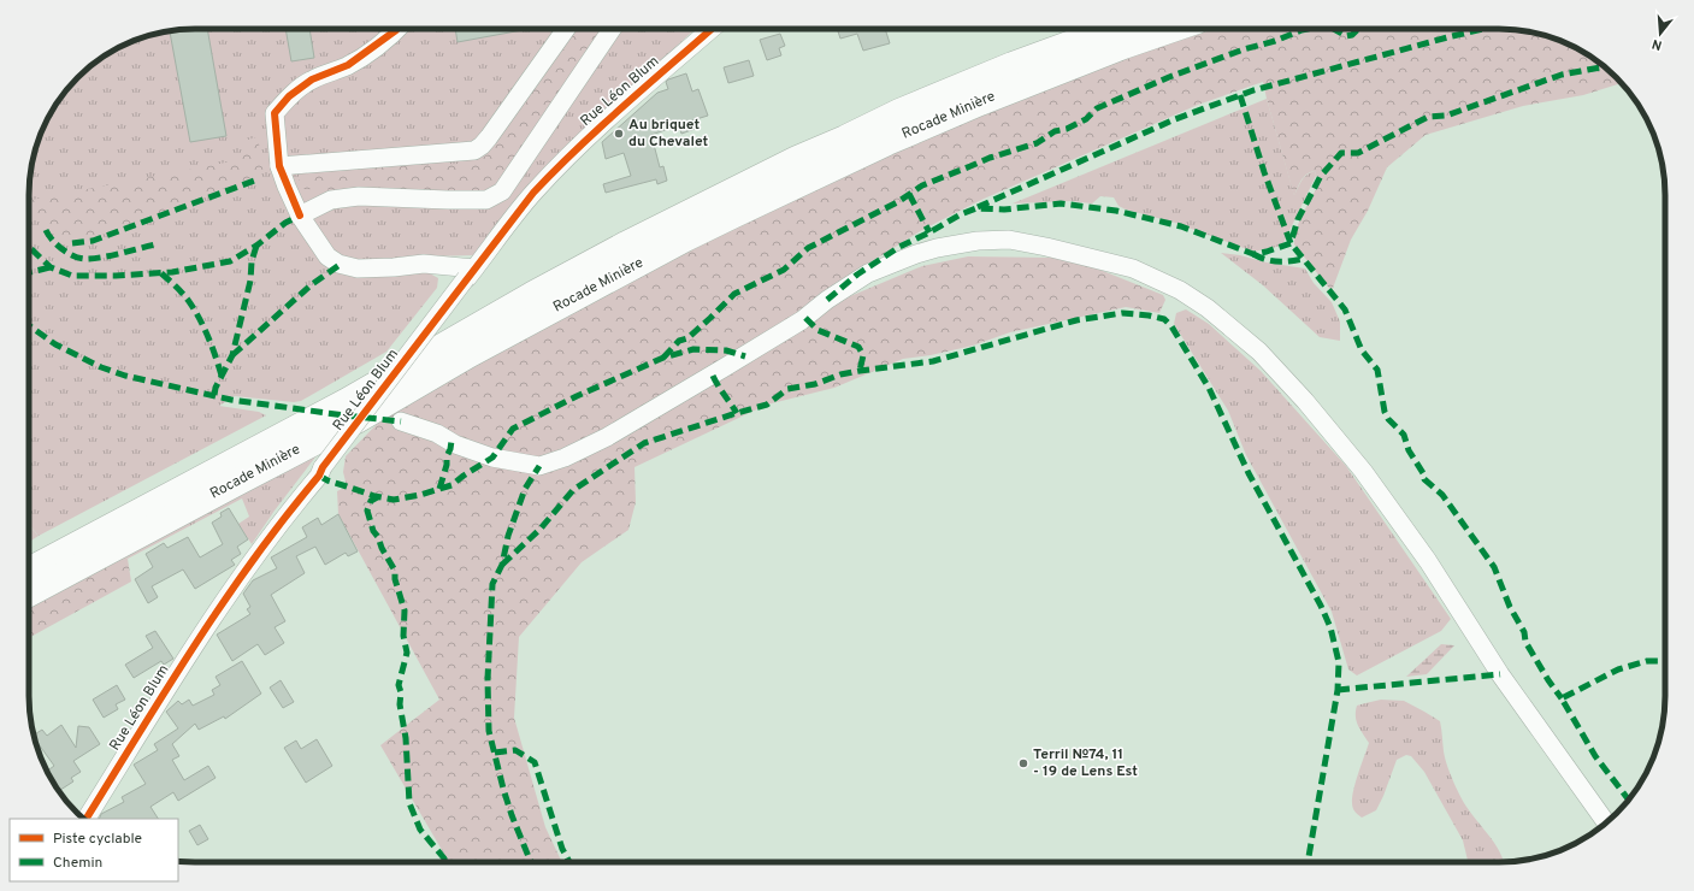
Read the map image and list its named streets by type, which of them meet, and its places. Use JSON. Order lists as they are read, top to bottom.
{
  "streets": {
    "highway": ["Rocade Minière"],
    "street": ["Rue Léon Blum"]
  },
  "places": ["Au briquet du Chevalet", "Terril №74, 11 - 19 de Lens Est"],
  "legend": ["Piste cyclable", "Chemin"],
  "north": "bottom"
}
